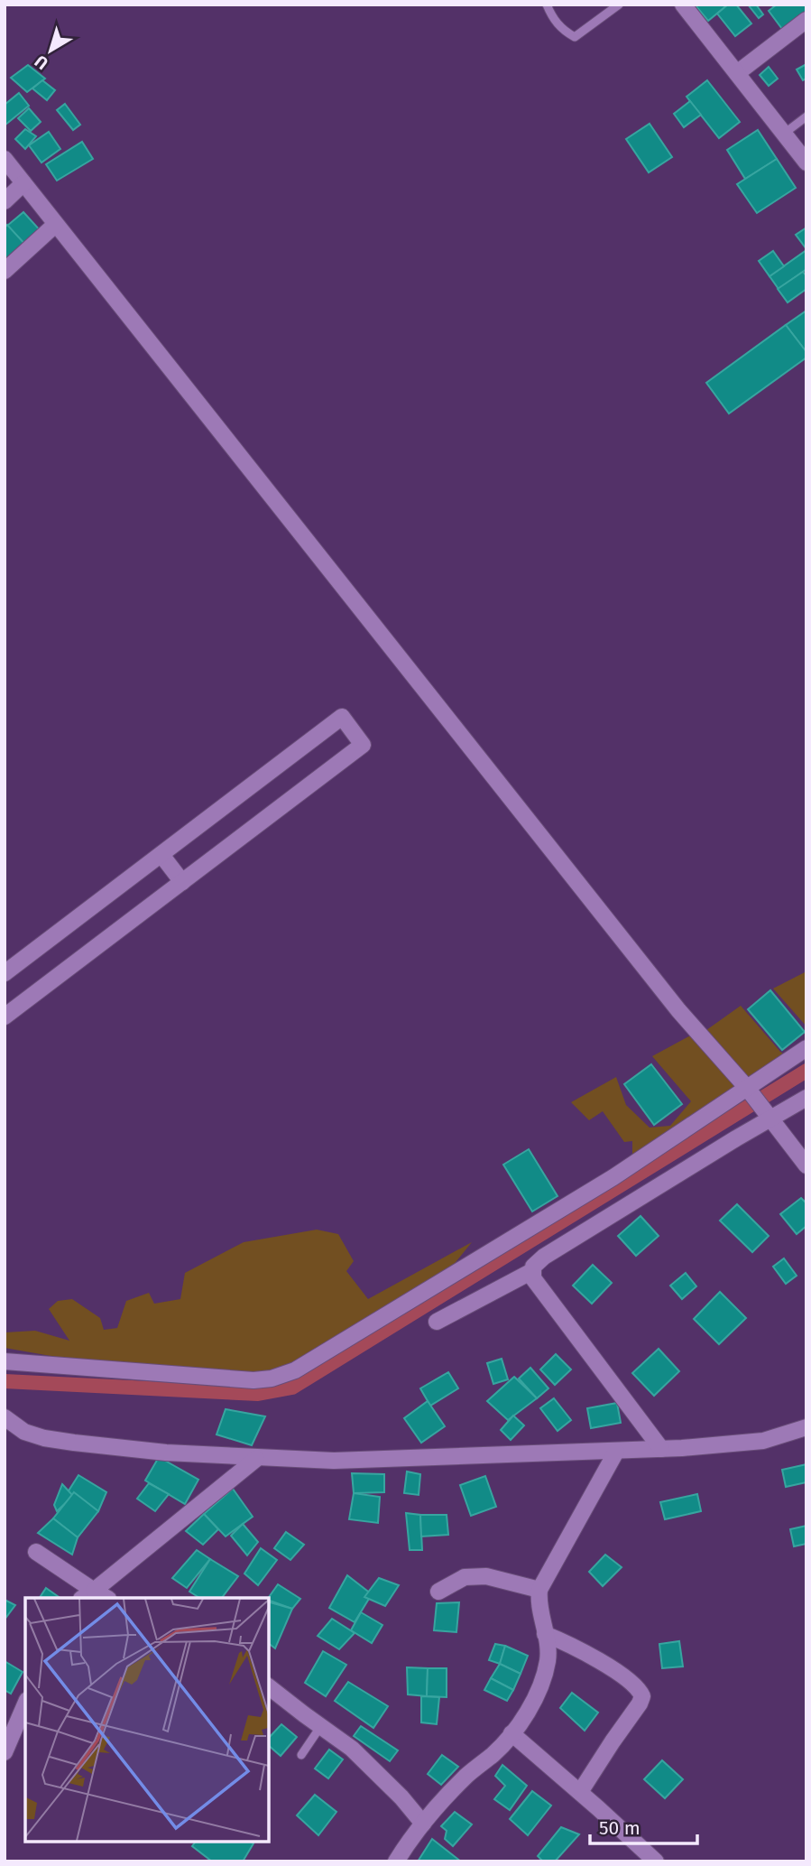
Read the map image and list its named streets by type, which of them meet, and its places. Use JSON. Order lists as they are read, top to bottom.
{
  "scale_bar": "50 m",
  "north": "bottom left"
}
